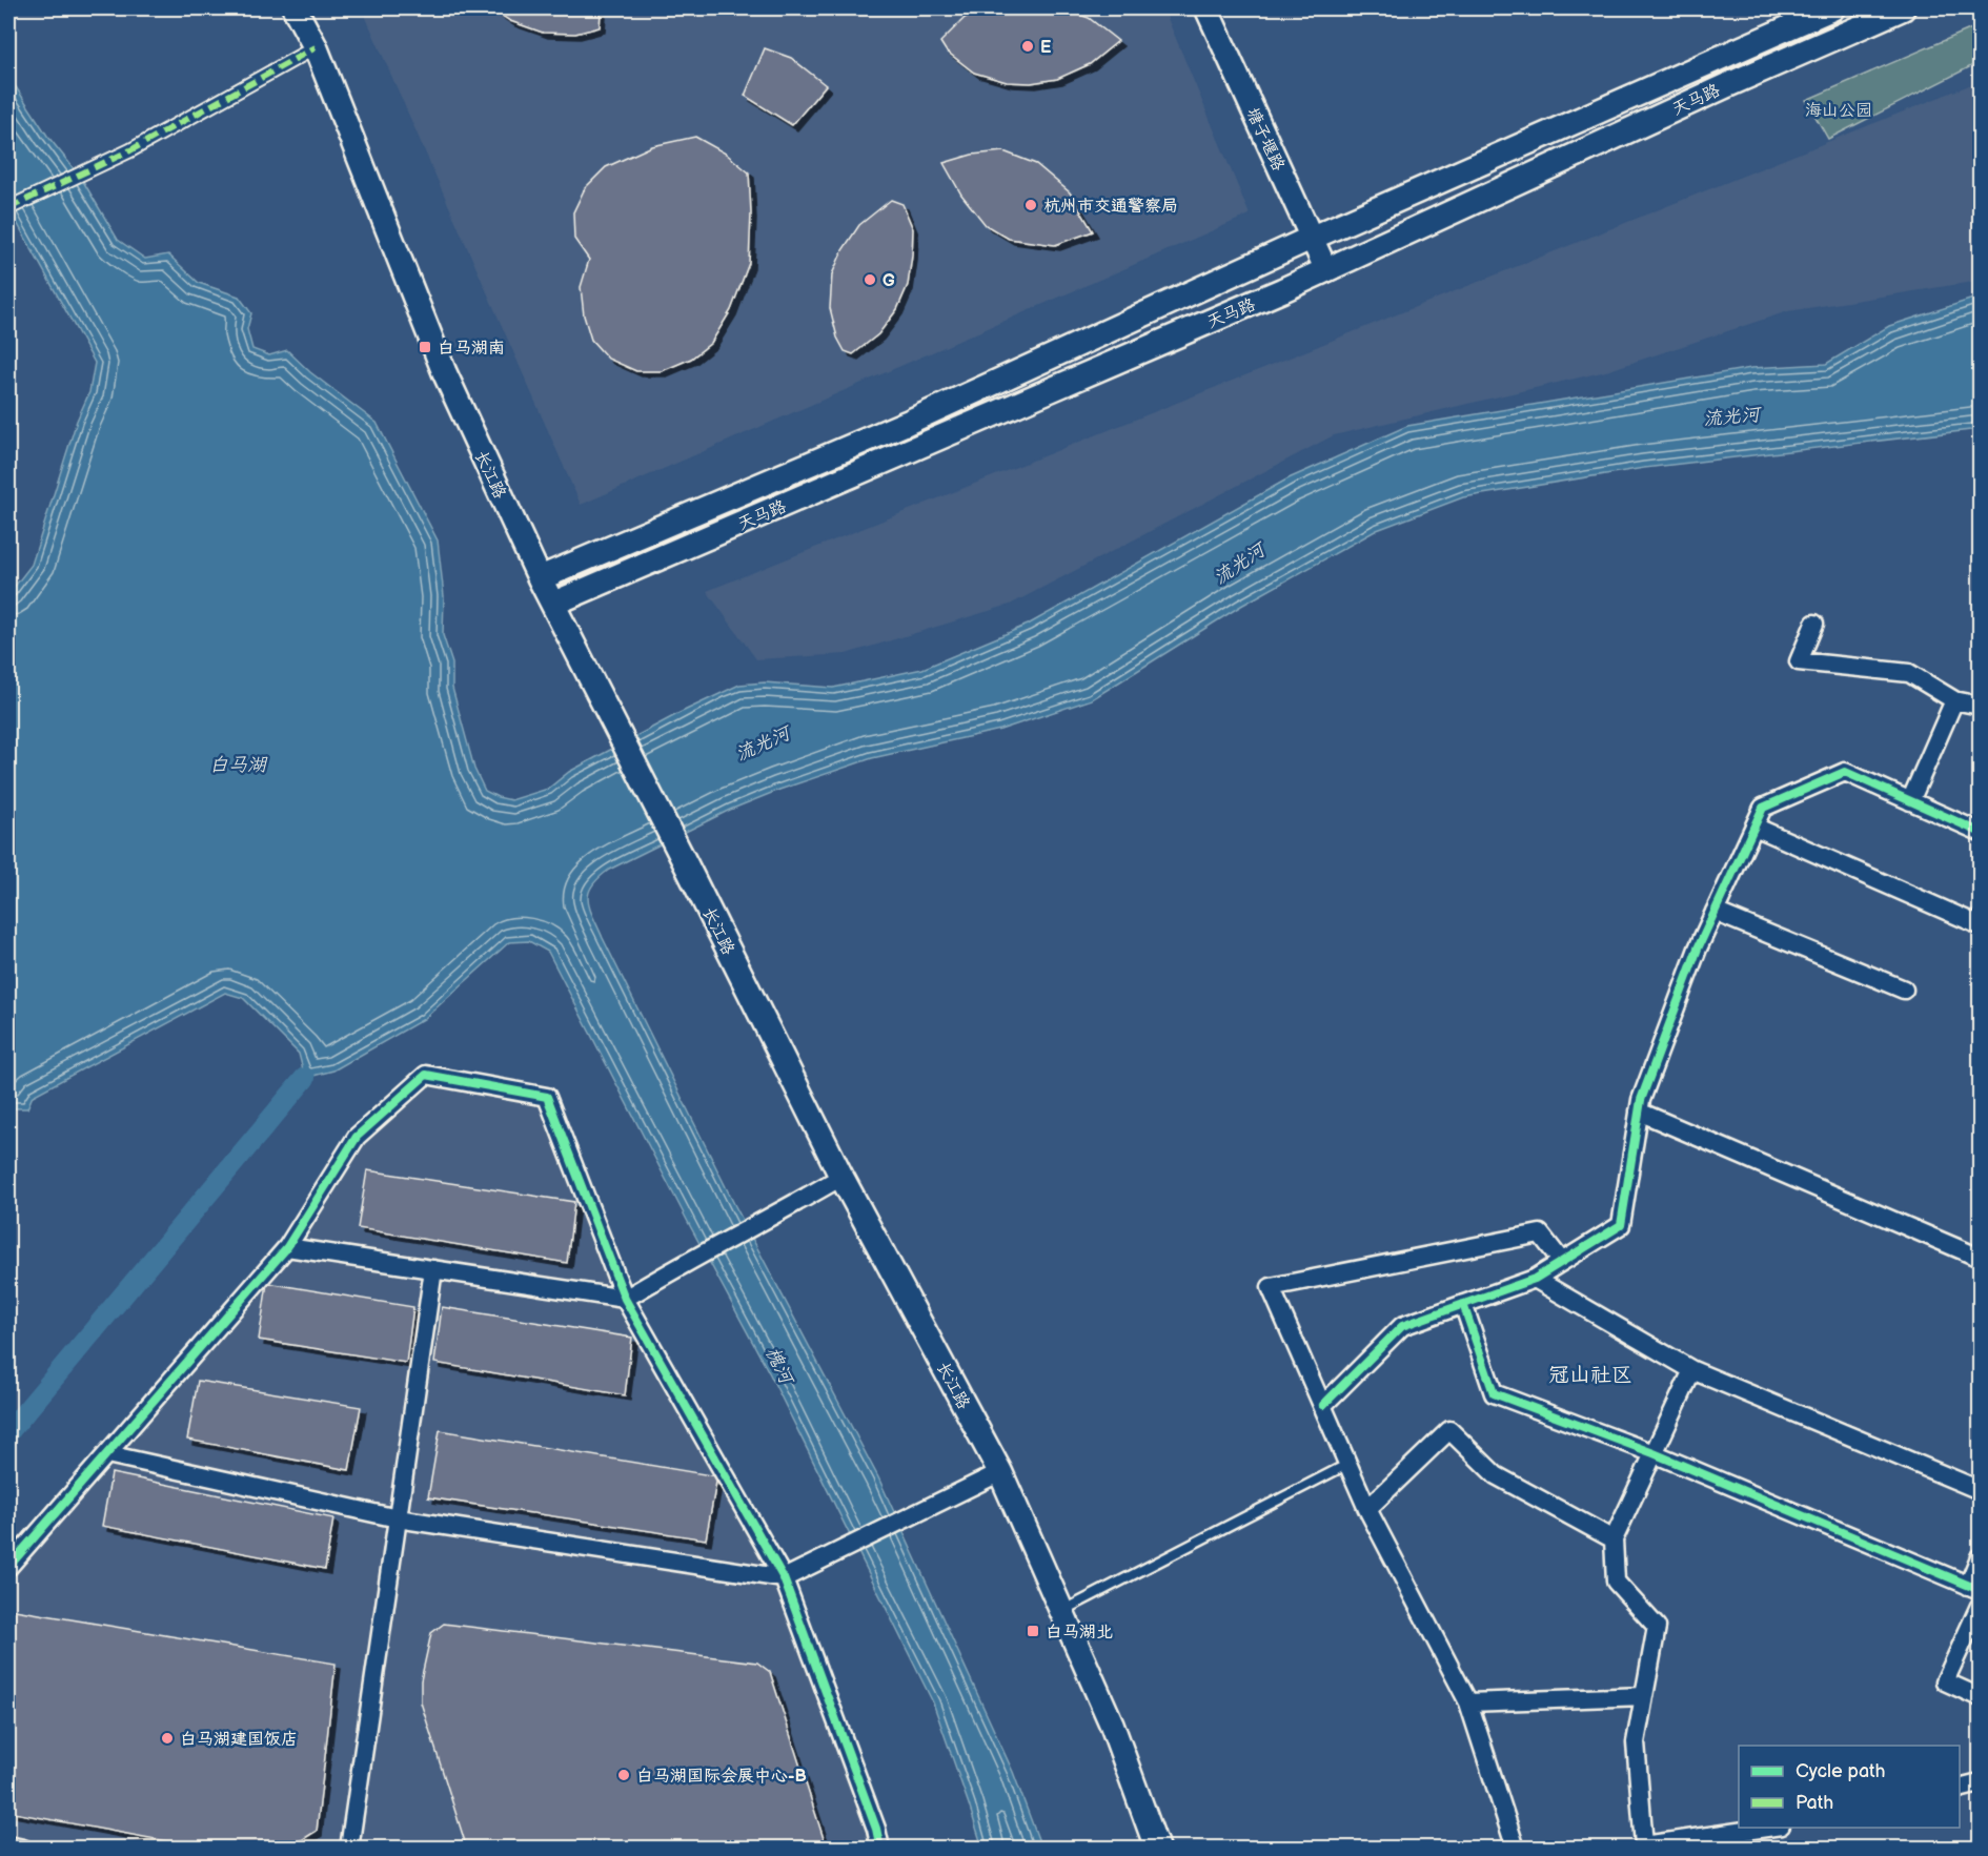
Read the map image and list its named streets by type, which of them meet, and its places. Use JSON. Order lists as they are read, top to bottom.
{
  "streets": {
    "main road": ["天马路", "长江路"],
    "street": ["塘子堰路"]
  },
  "crossings": [
    ["天马路", "塘子堰路"],
    ["天马路", "长江路"]
  ],
  "districts": ["冠山社区"],
  "water": ["流光河", "白马湖", "槐河"],
  "parks": ["海山公园"],
  "places": {
    "other": [
      "E",
      "杭州市交通警察局",
      "G",
      "白马湖建国饭店",
      "白马湖国际会展中心-B"
    ],
    "transit": ["白马湖南", "白马湖北"]
  },
  "legend": ["Cycle path", "Path"]
}
